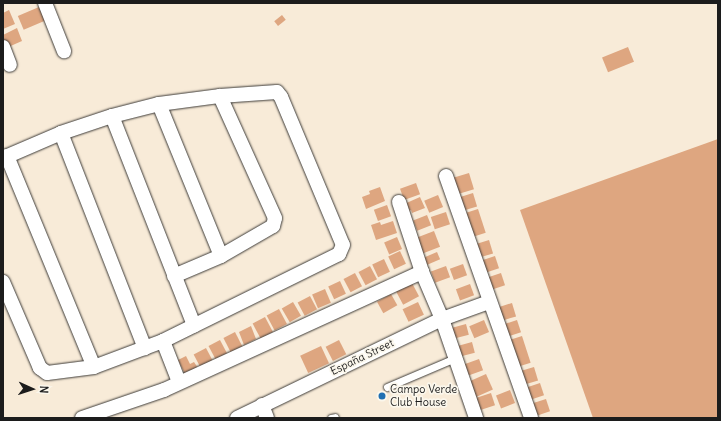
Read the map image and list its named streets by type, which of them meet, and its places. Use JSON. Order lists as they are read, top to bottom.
{
  "streets": {
    "street": ["España Street"]
  },
  "places": ["Campo Verde Club House"],
  "north": "right"
}
